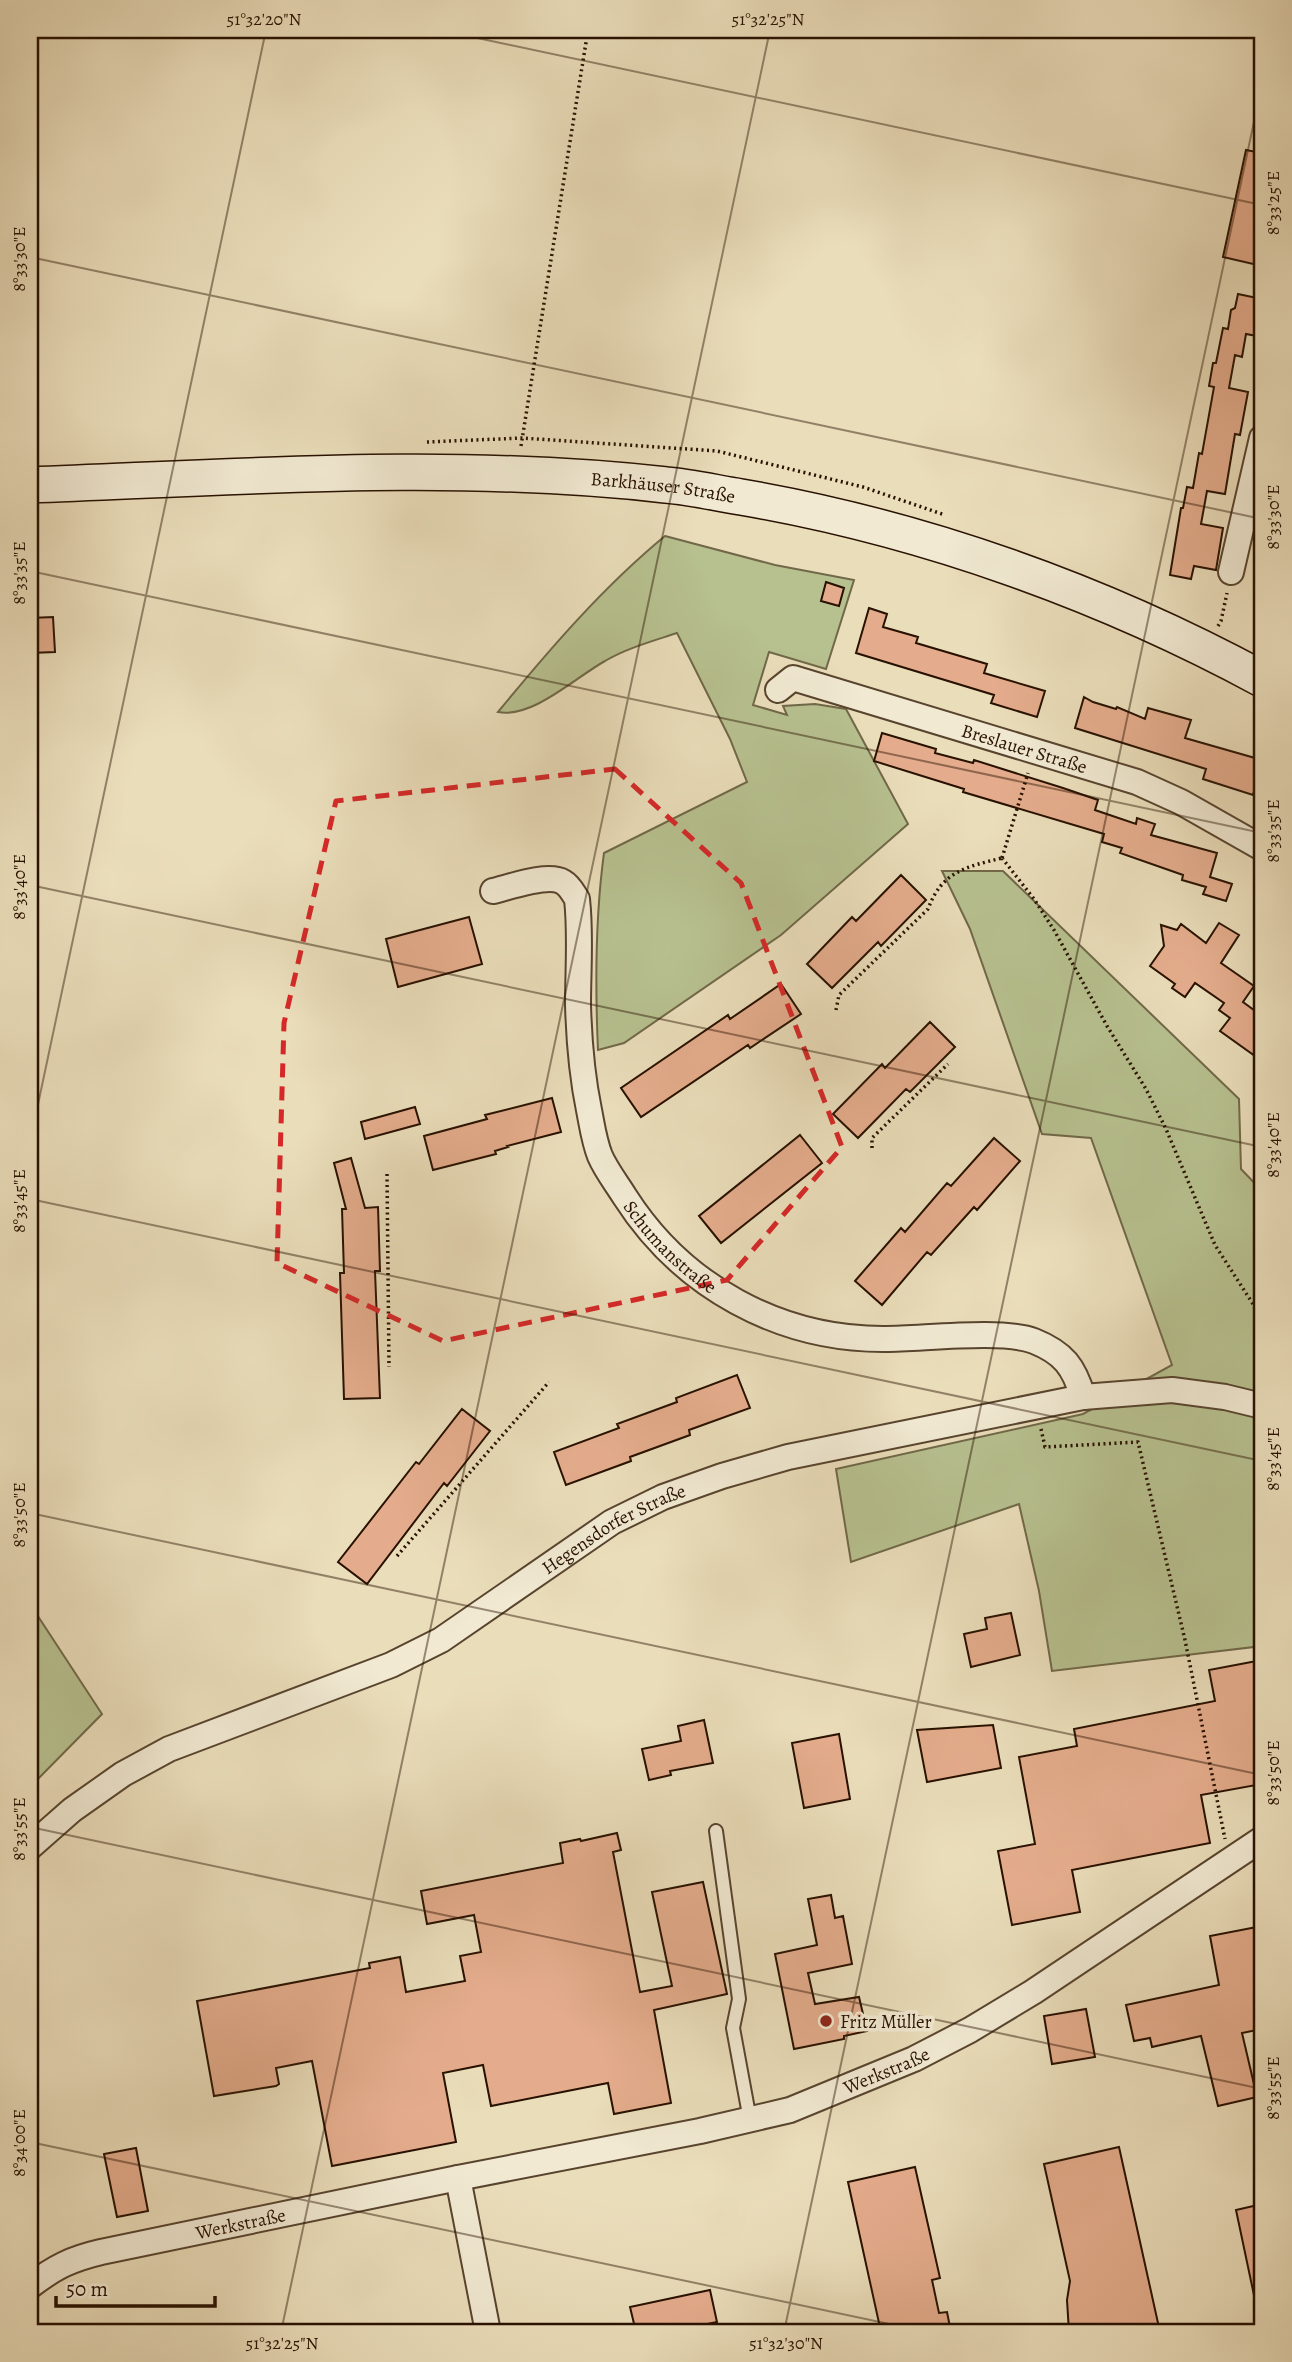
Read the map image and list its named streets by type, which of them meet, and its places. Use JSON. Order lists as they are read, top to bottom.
{
  "streets": {
    "street": [
      "Barkhäuser Straße",
      "Breslauer Straße",
      "Schumanstraße",
      "Hegensdorfer Straße",
      "Werkstraße"
    ]
  },
  "crossings": [
    ["Schumanstraße", "Hegensdorfer Straße"]
  ],
  "places": ["Fritz Müller"],
  "scale_bar": "50 m",
  "coordinates": [
    "51°32'20\"N",
    "51°32'25\"N",
    "8°33'25\"E",
    "8°33'30\"E",
    "8°33'35\"E",
    "8°33'40\"E",
    "8°33'45\"E",
    "8°33'50\"E",
    "8°33'55\"E",
    "8°34'00\"E",
    "51°32'30\"N"
  ]
}
